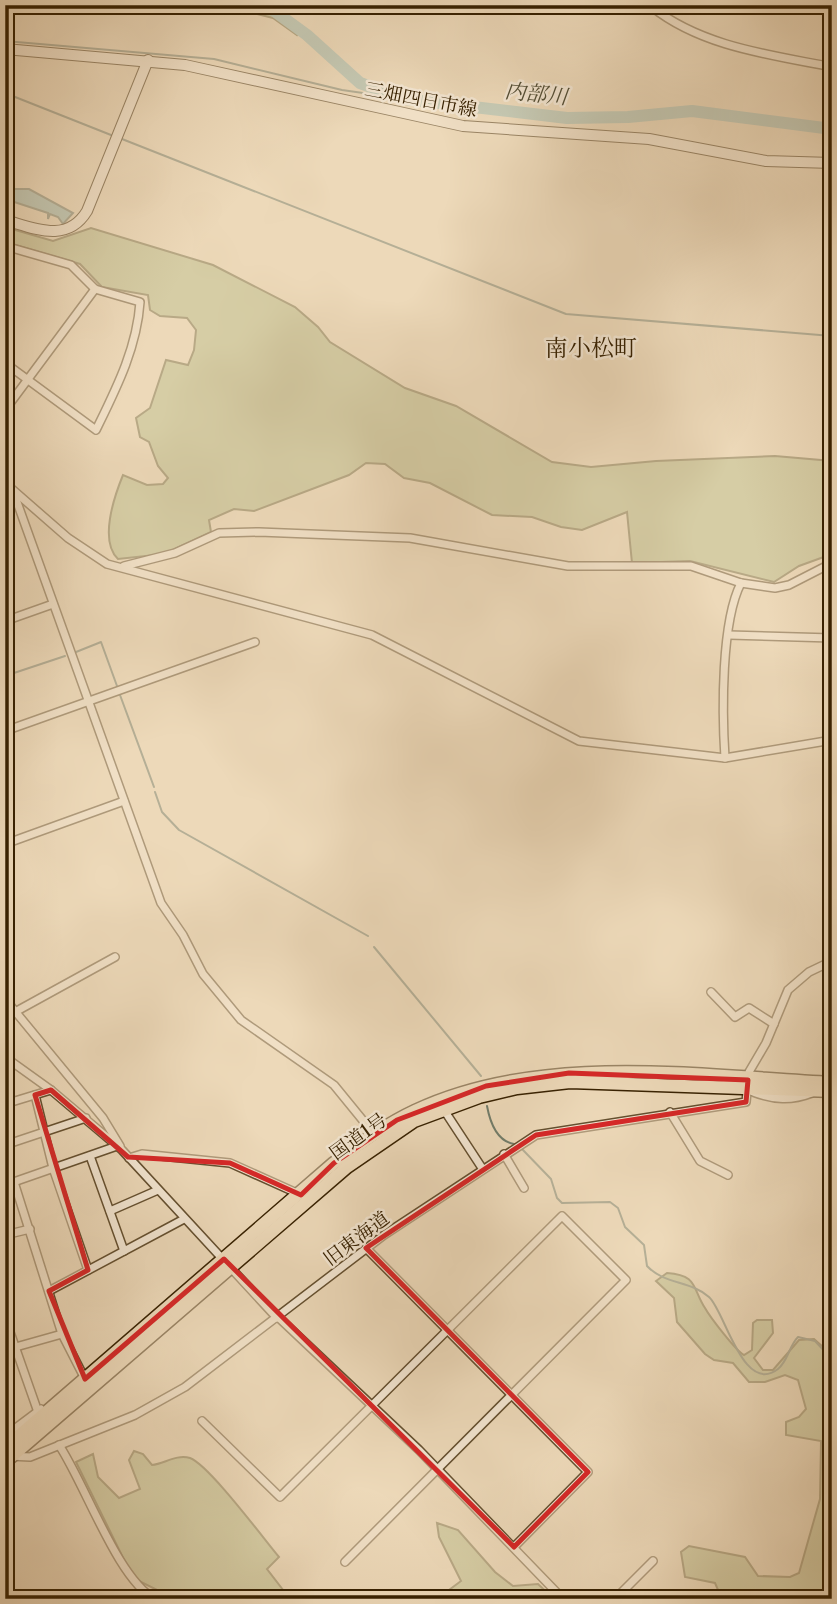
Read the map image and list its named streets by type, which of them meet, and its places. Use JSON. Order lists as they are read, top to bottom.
{
  "streets": {
    "highway": ["国道1号"],
    "main road": ["三畑四日市線"],
    "street": ["旧東海道"]
  },
  "crossings": [
    ["国道1号", "旧東海道"]
  ],
  "districts": ["南小松町"],
  "water": ["内部川"]
}
